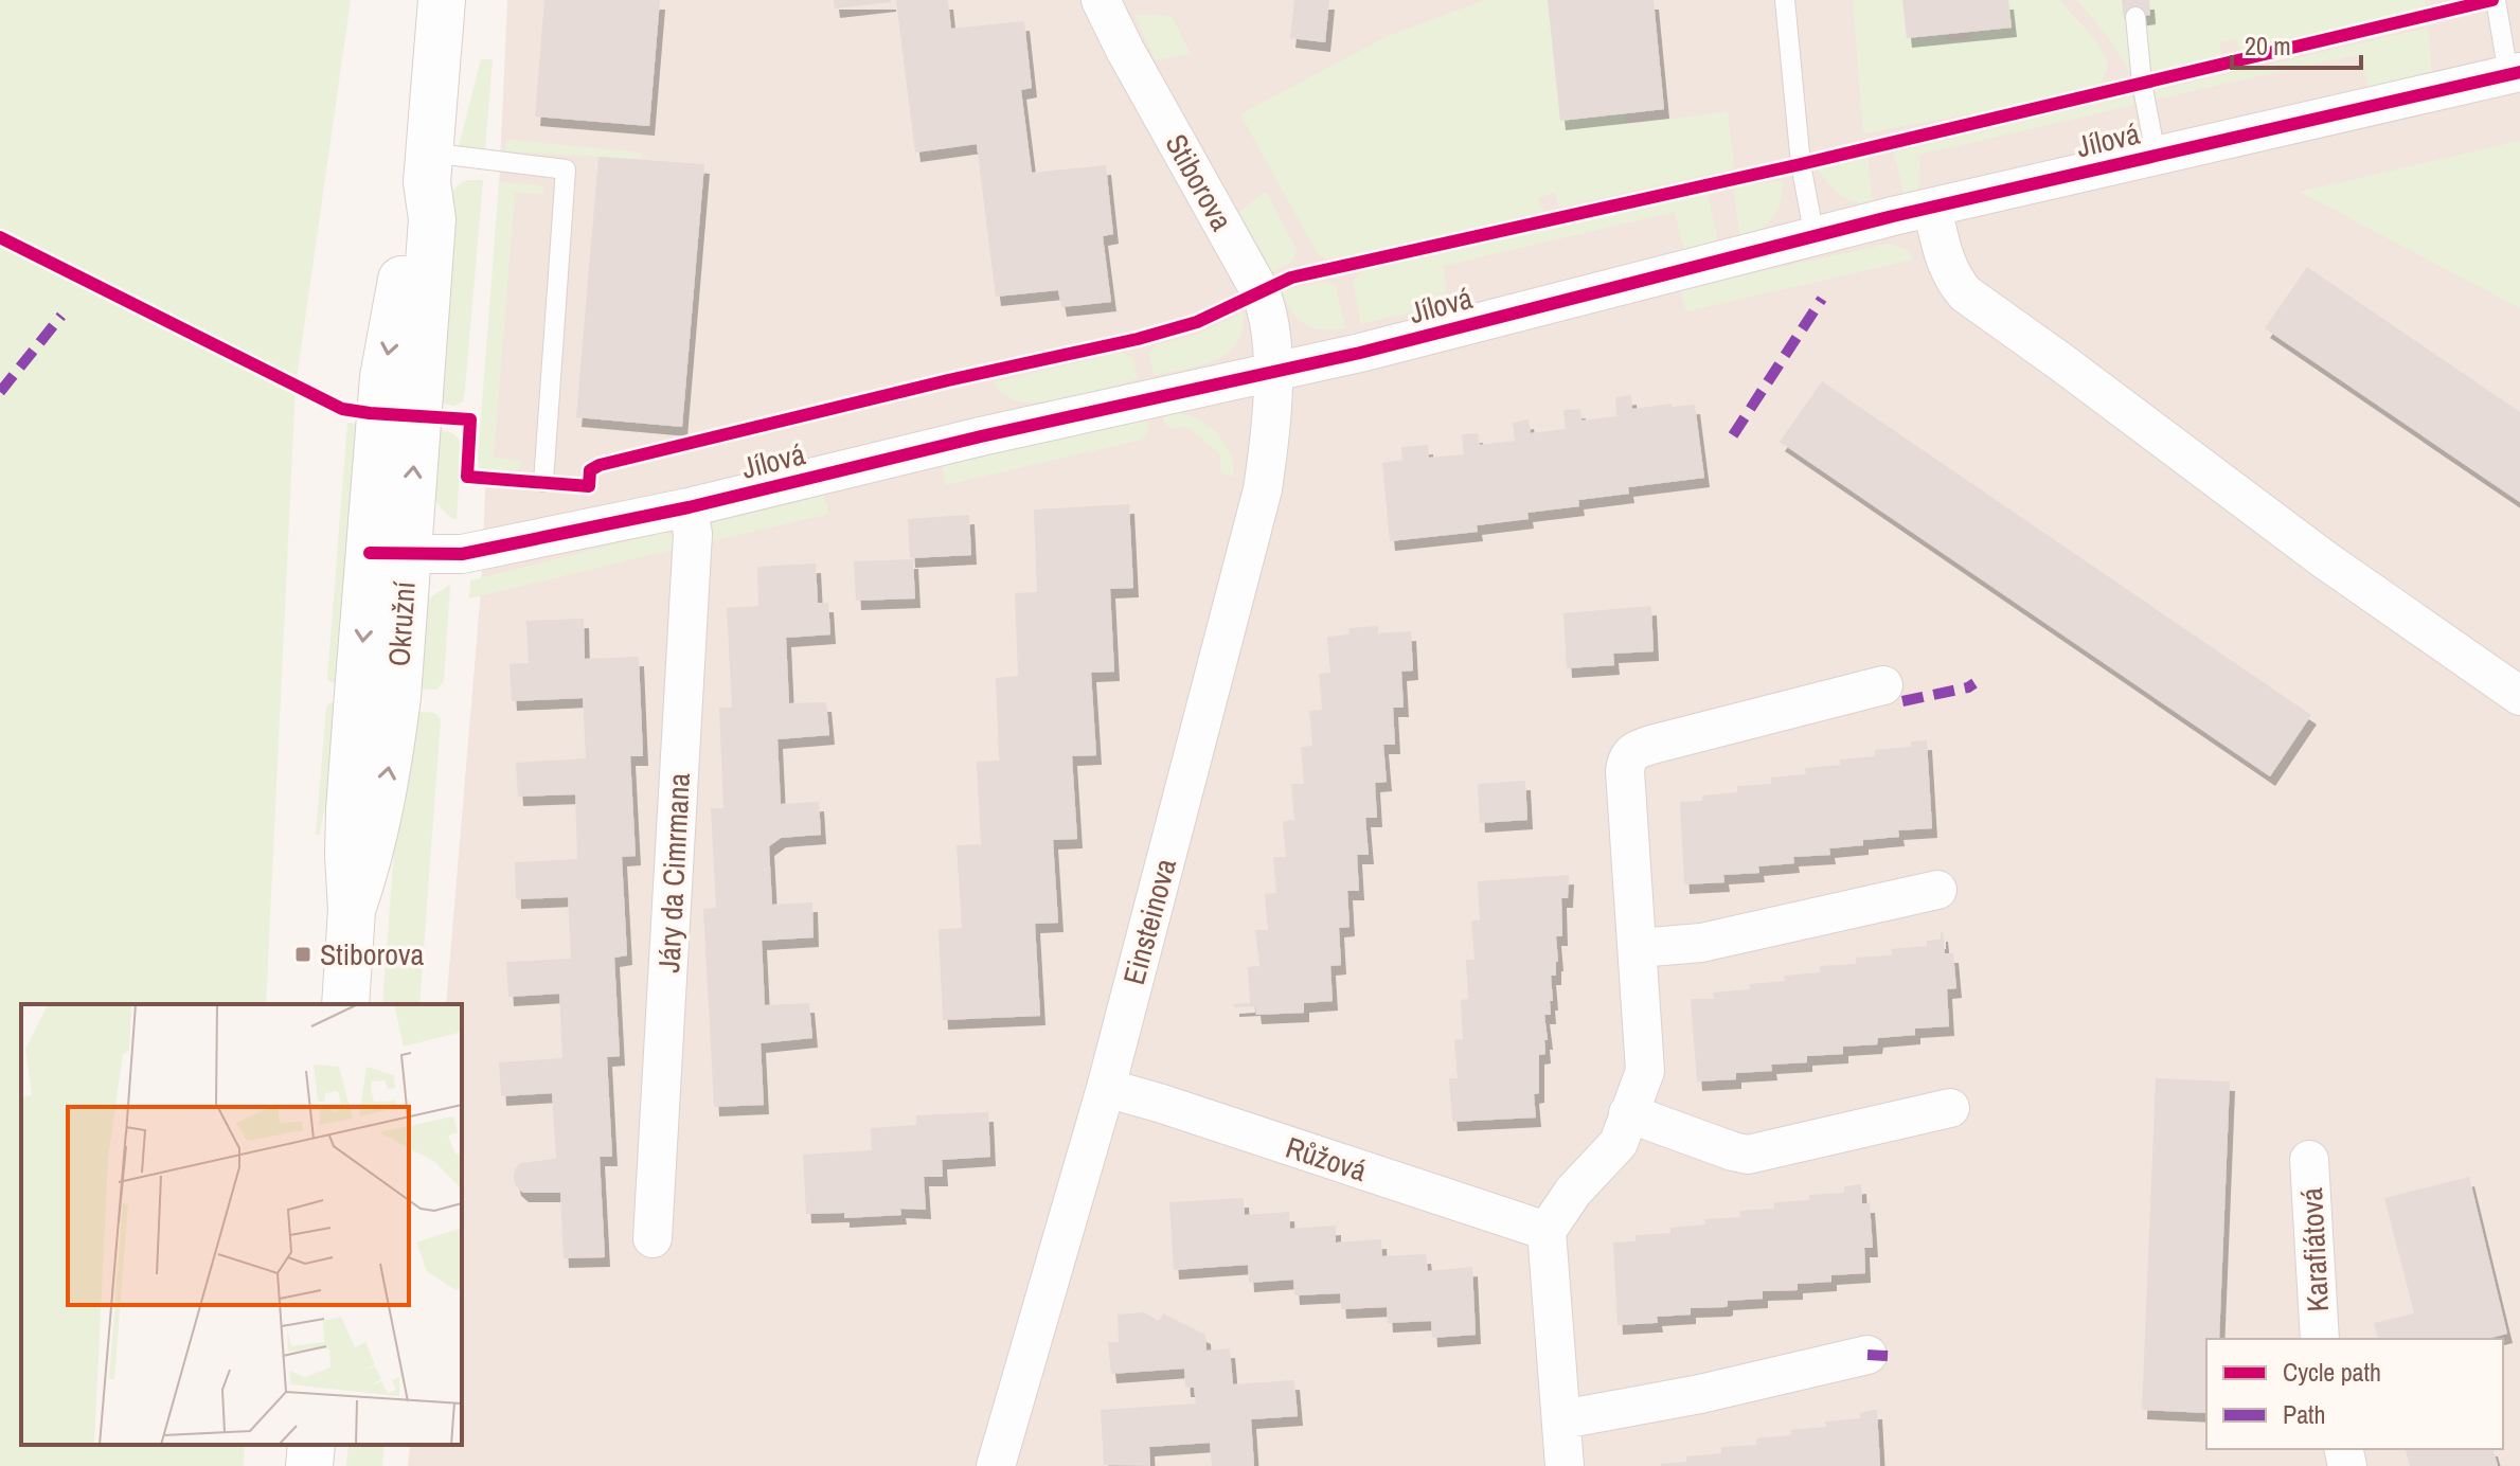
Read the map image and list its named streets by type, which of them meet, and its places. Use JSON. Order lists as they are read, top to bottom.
{
  "streets": {
    "street": [
      "Jílová",
      "Stiborova",
      "Okružní",
      "Járy da Cimrmana",
      "Einsteinova",
      "Růžová",
      "Karafiátová"
    ]
  },
  "crossings": [
    ["Jílová", "Stiborova"],
    ["Jílová", "Okružní"],
    ["Jílová", "Járy da Cimrmana"],
    ["Jílová", "Einsteinova"],
    ["Stiborova", "Einsteinova"],
    ["Einsteinova", "Růžová"]
  ],
  "places": {
    "transit": ["Stiborova"]
  },
  "legend": ["Cycle path", "Path"],
  "scale_bar": "20 m"
}
